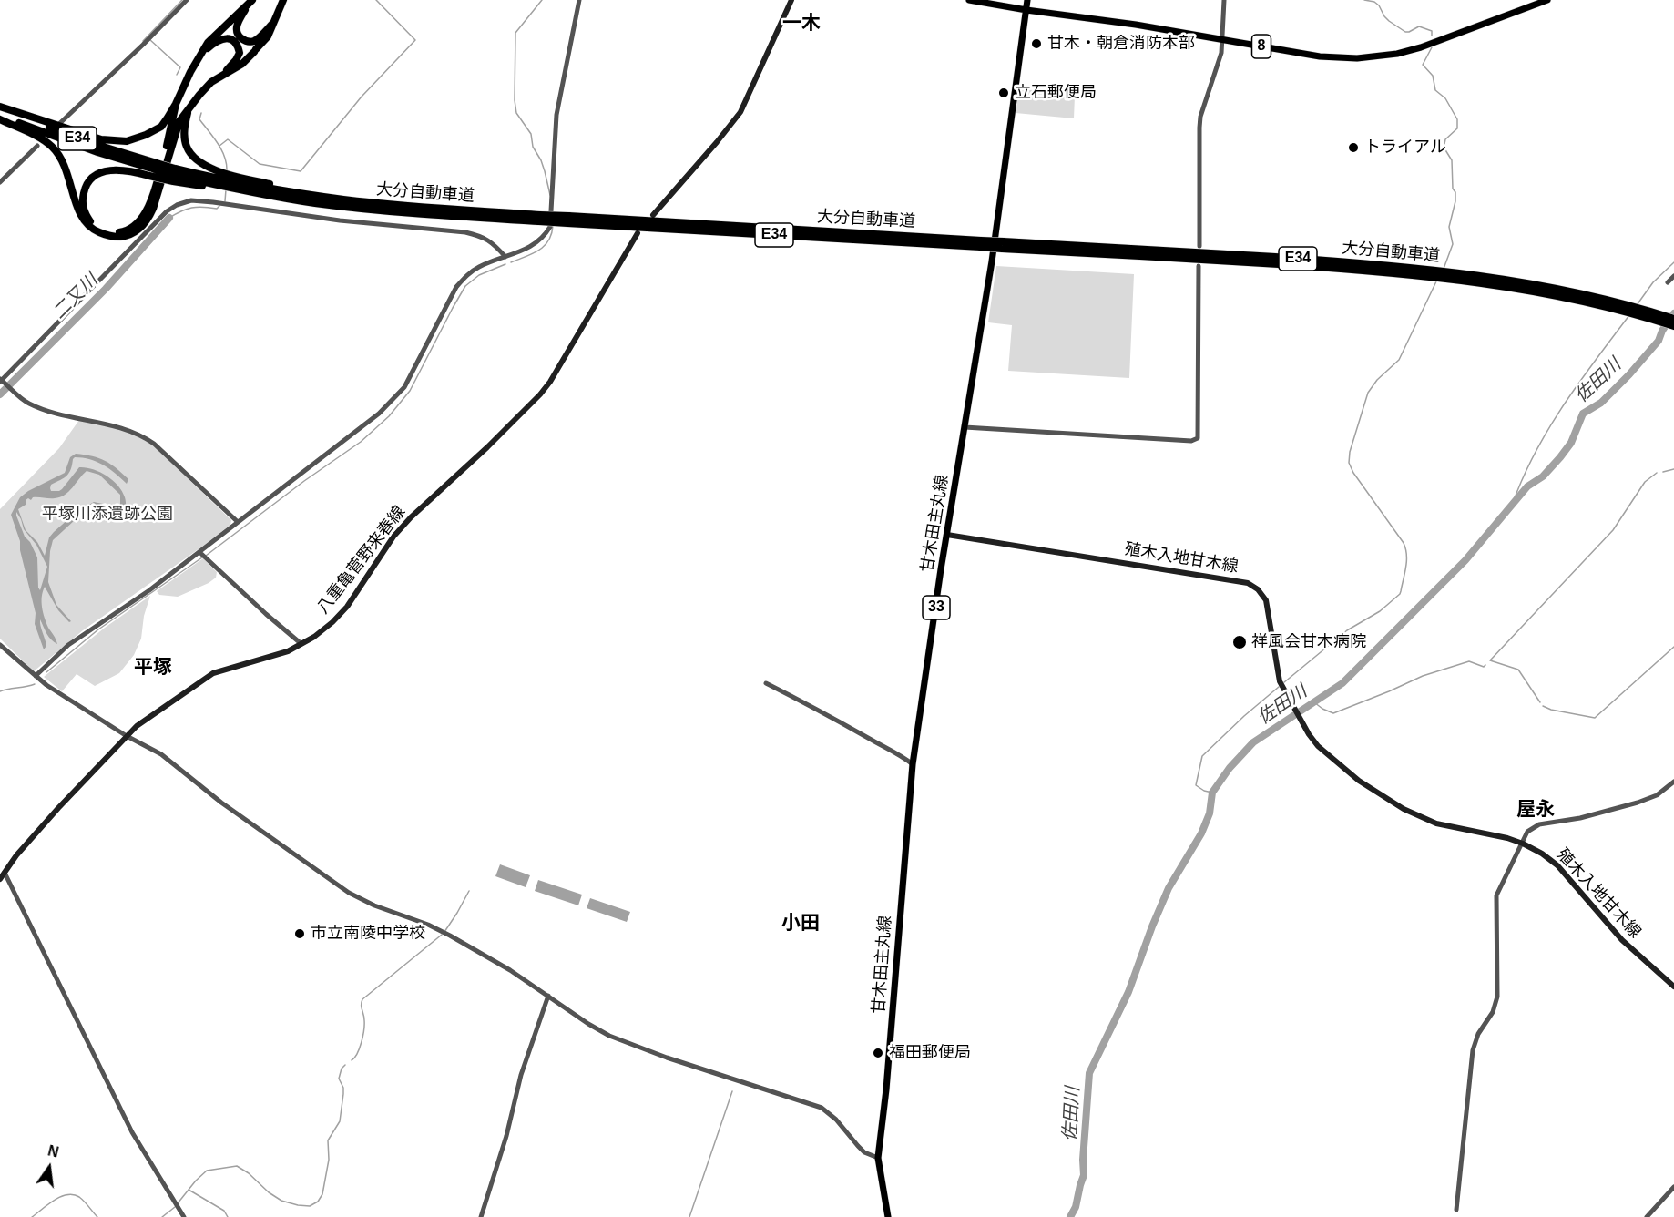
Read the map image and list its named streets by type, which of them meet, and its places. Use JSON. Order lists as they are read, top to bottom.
{
  "streets": {
    "highway": ["E34", "大分自動車道"],
    "main road": [
      "8",
      "甘木田主丸線",
      "殖木入地甘木線",
      "八重亀菅野来春線",
      "33"
    ]
  },
  "crossings": [
    ["8", "甘木田主丸線"],
    ["甘木田主丸線", "殖木入地甘木線"]
  ],
  "districts": [
    "一木",
    "平塚",
    "屋永",
    "小田"
  ],
  "water": ["二又川", "佐田川"],
  "parks": ["平塚川添遺跡公園"],
  "places": [
    "甘木・朝倉消防本部",
    "立石郵便局",
    "トライアル",
    "祥風会甘木病院",
    "市立南陵中学校",
    "福田郵便局"
  ],
  "north": "top"
}
